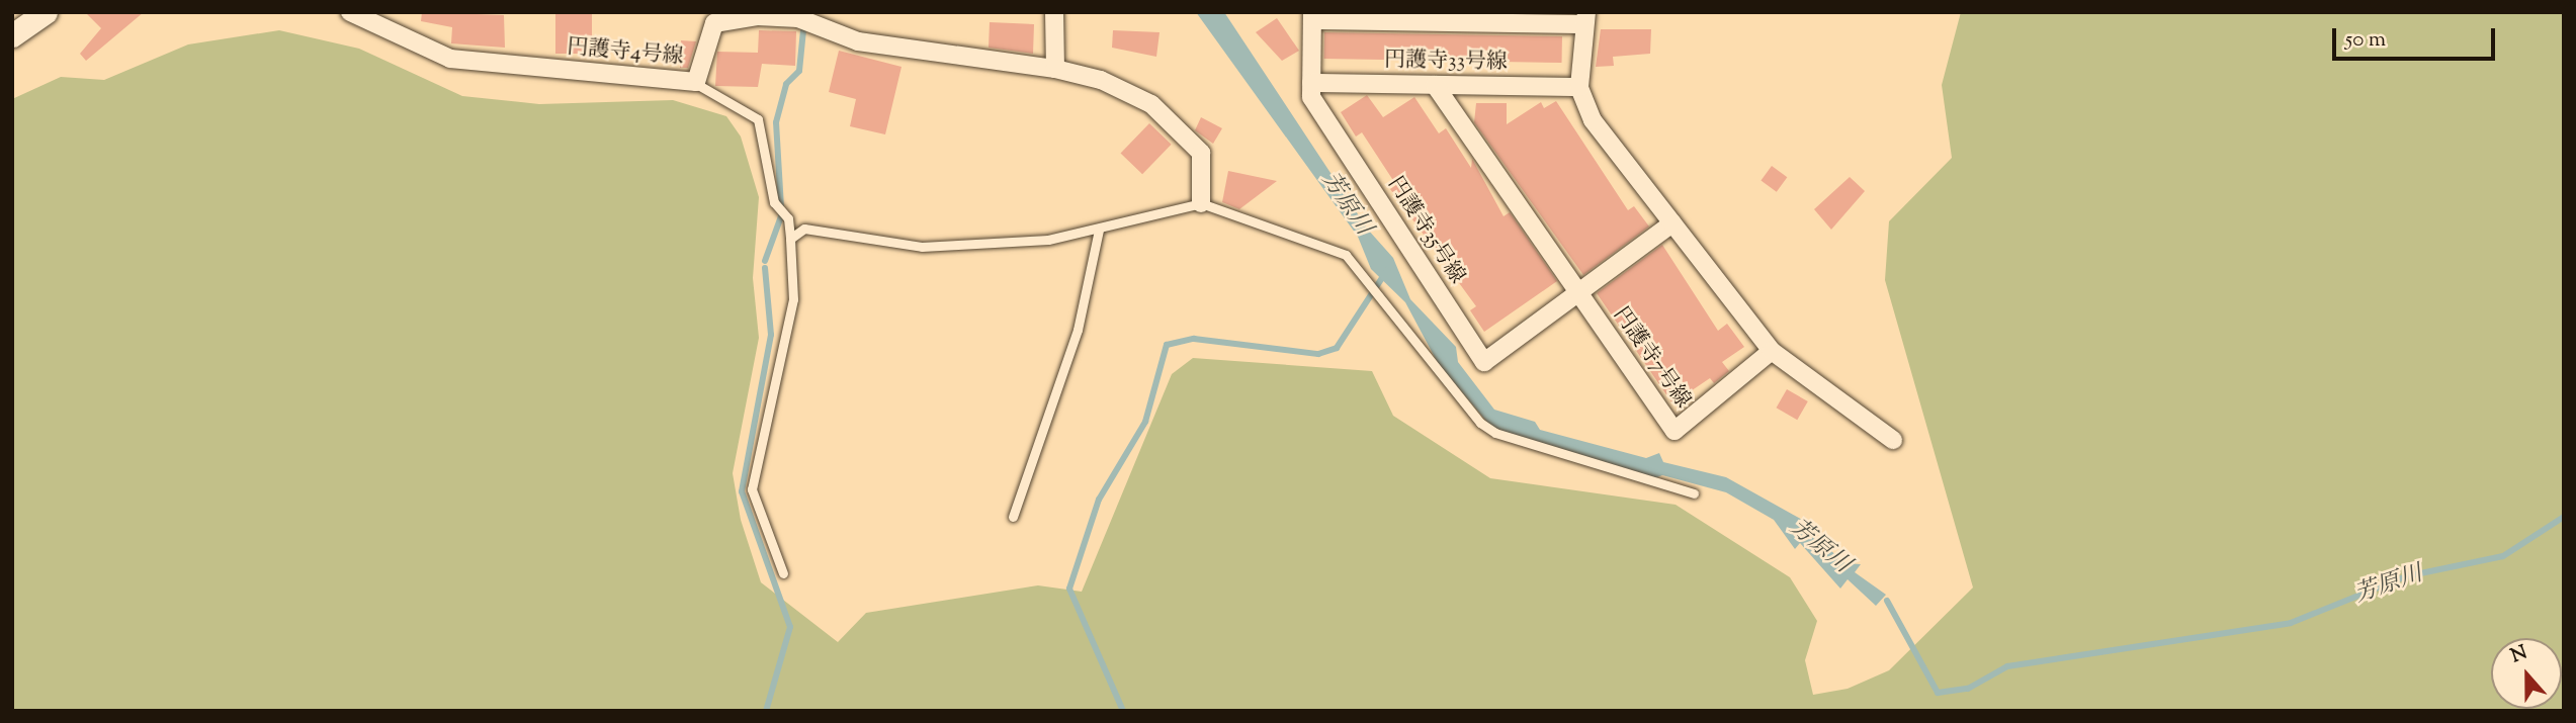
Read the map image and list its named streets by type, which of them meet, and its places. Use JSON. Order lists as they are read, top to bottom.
{
  "streets": {
    "street": [
      "円護寺4号線",
      "円護寺33号線",
      "円護寺35号線",
      "円護寺7号線"
    ]
  },
  "crossings": [
    ["円護寺33号線", "円護寺35号線"],
    ["円護寺33号線", "円護寺7号線"],
    ["円護寺35号線", "円護寺7号線"]
  ],
  "water": ["芳原川"],
  "scale_bar": "50 m",
  "north": "top"
}
